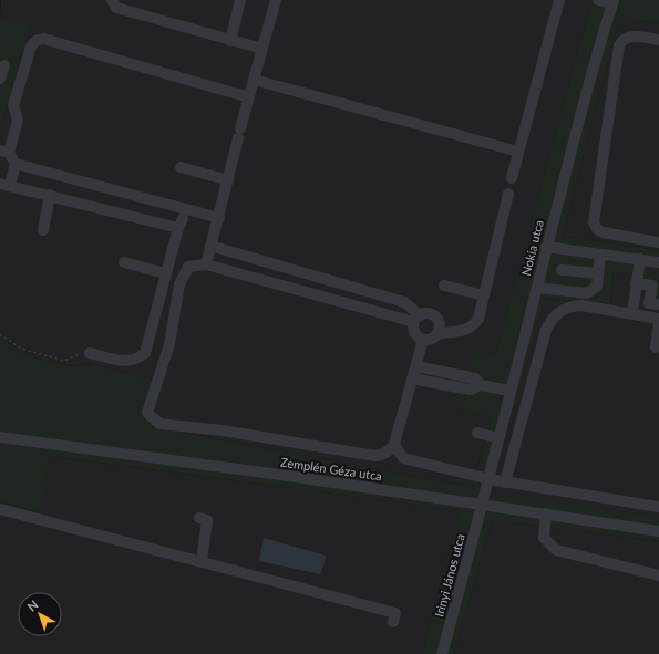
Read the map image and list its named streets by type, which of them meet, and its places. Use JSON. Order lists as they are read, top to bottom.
{
  "streets": {
    "street": ["Nokia utca", "Zemplén Géza utca", "Irinyi János utca"]
  },
  "crossings": [
    ["Nokia utca", "Zemplén Géza utca"],
    ["Nokia utca", "Irinyi János utca"],
    ["Zemplén Géza utca", "Irinyi János utca"]
  ],
  "north": "top left"
}
